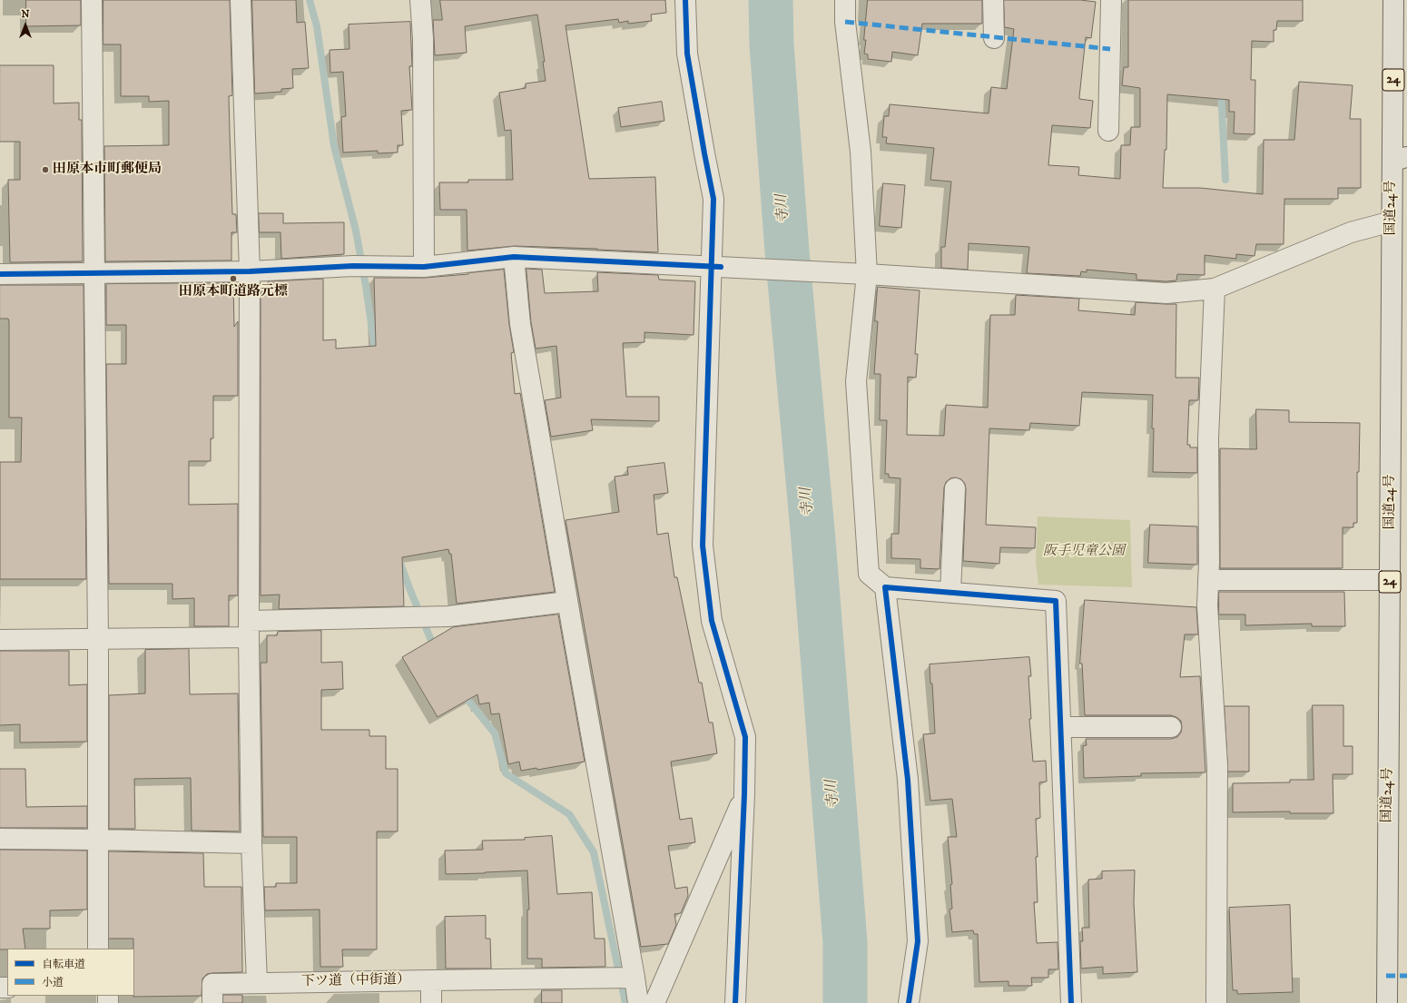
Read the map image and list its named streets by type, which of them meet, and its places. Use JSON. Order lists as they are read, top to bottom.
{
  "streets": {
    "highway": ["24", "国道24号"],
    "street": ["下ツ道（中街道）"]
  },
  "water": ["寺川"],
  "parks": ["阪手児童公園"],
  "places": ["田原本市町郵便局", "田原本町道路元標"],
  "legend": ["自転車道", "小道"],
  "north": "top"
}
